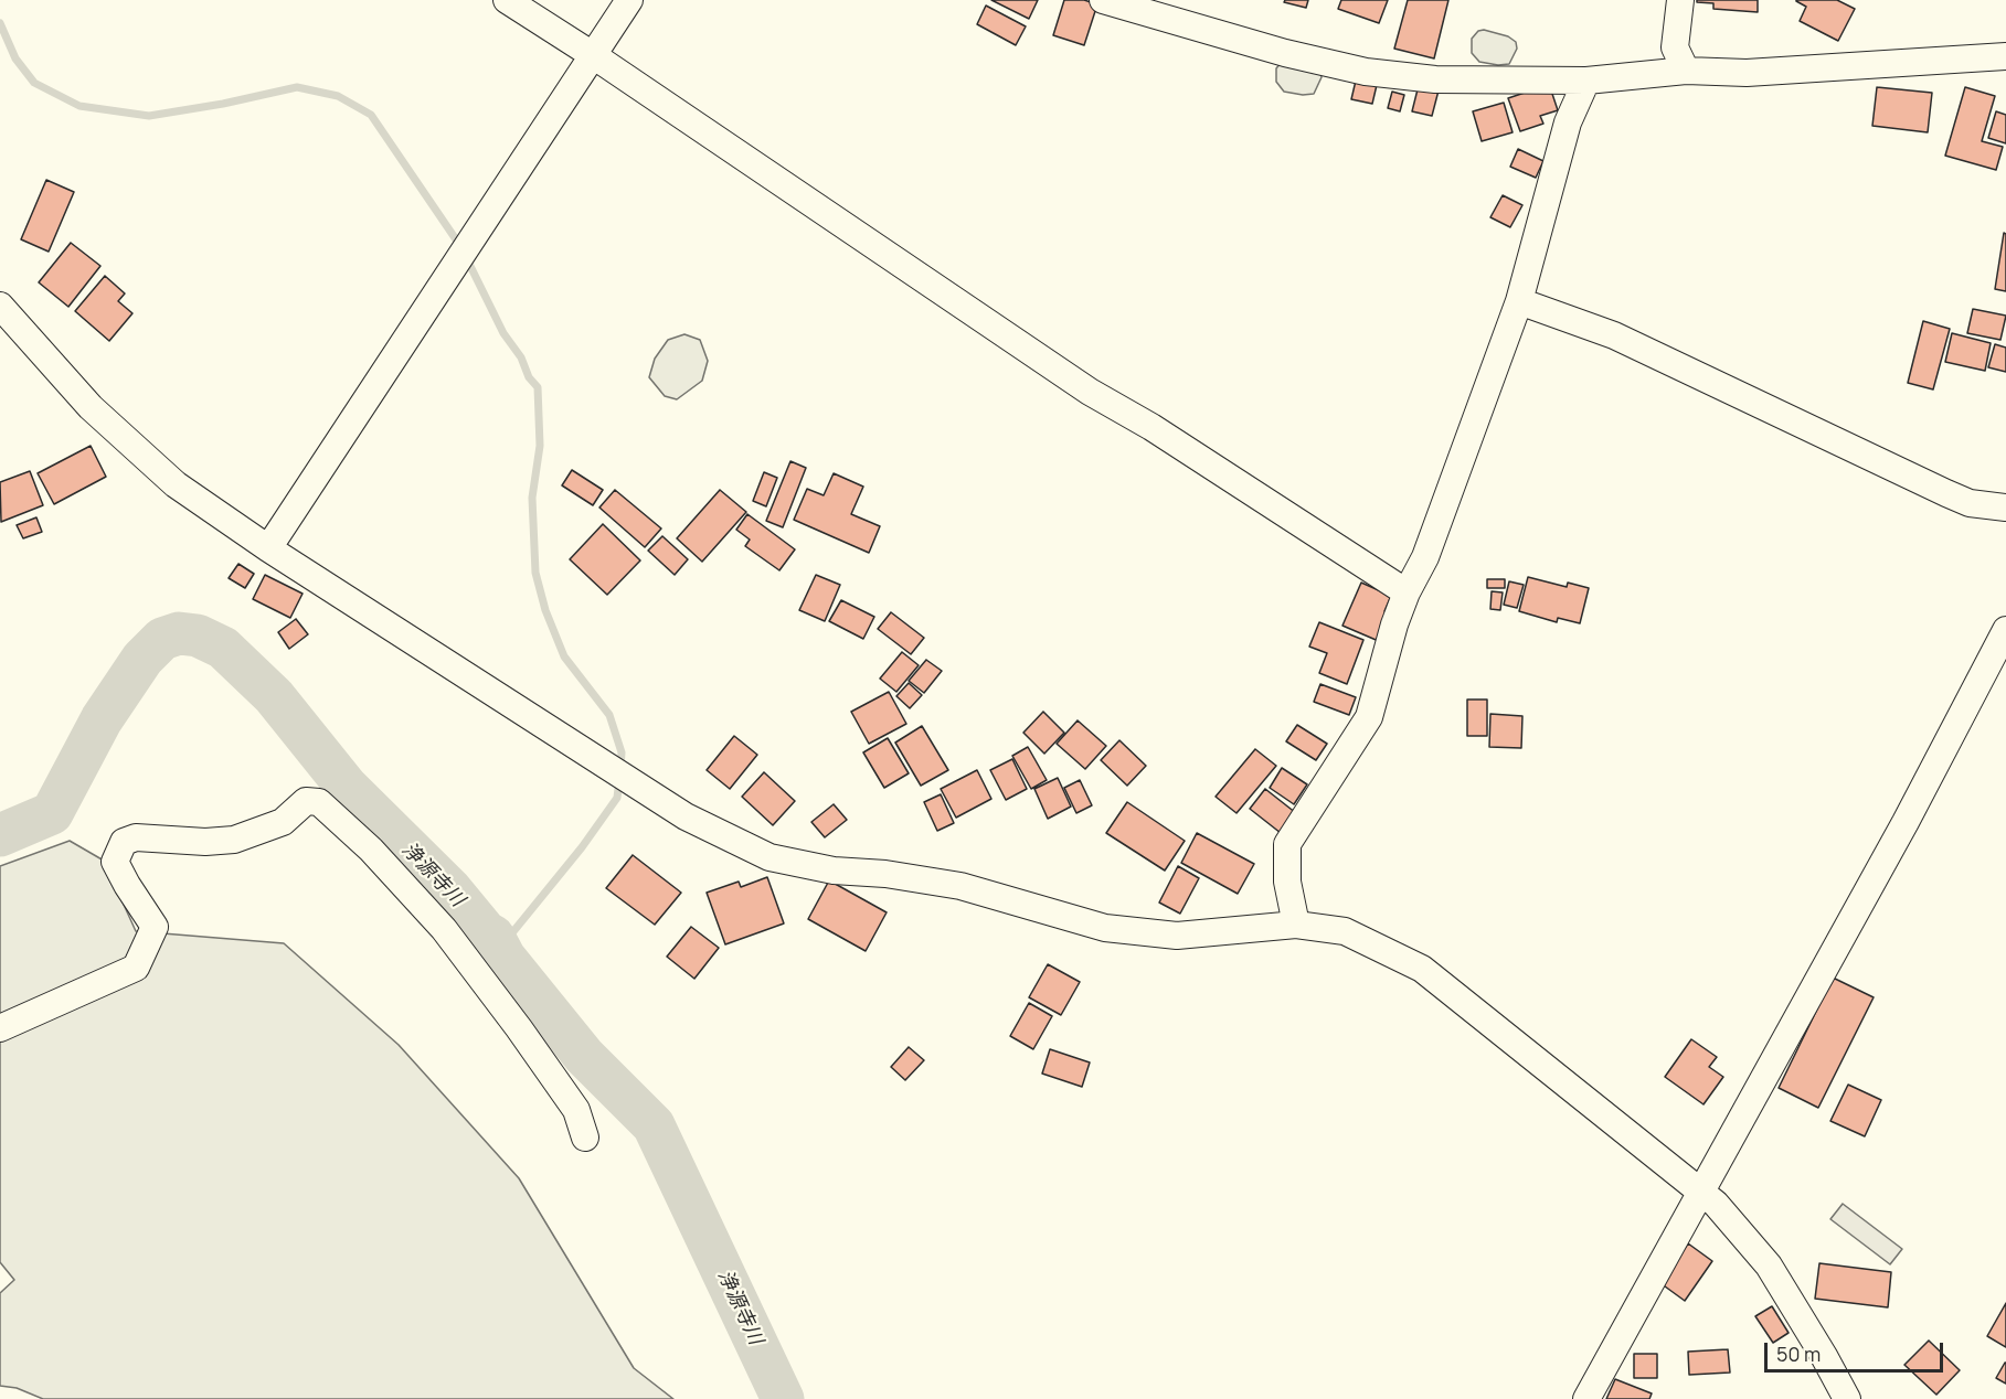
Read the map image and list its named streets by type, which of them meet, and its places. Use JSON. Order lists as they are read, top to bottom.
{
  "water": ["浄源寺川"],
  "scale_bar": "50 m"
}
